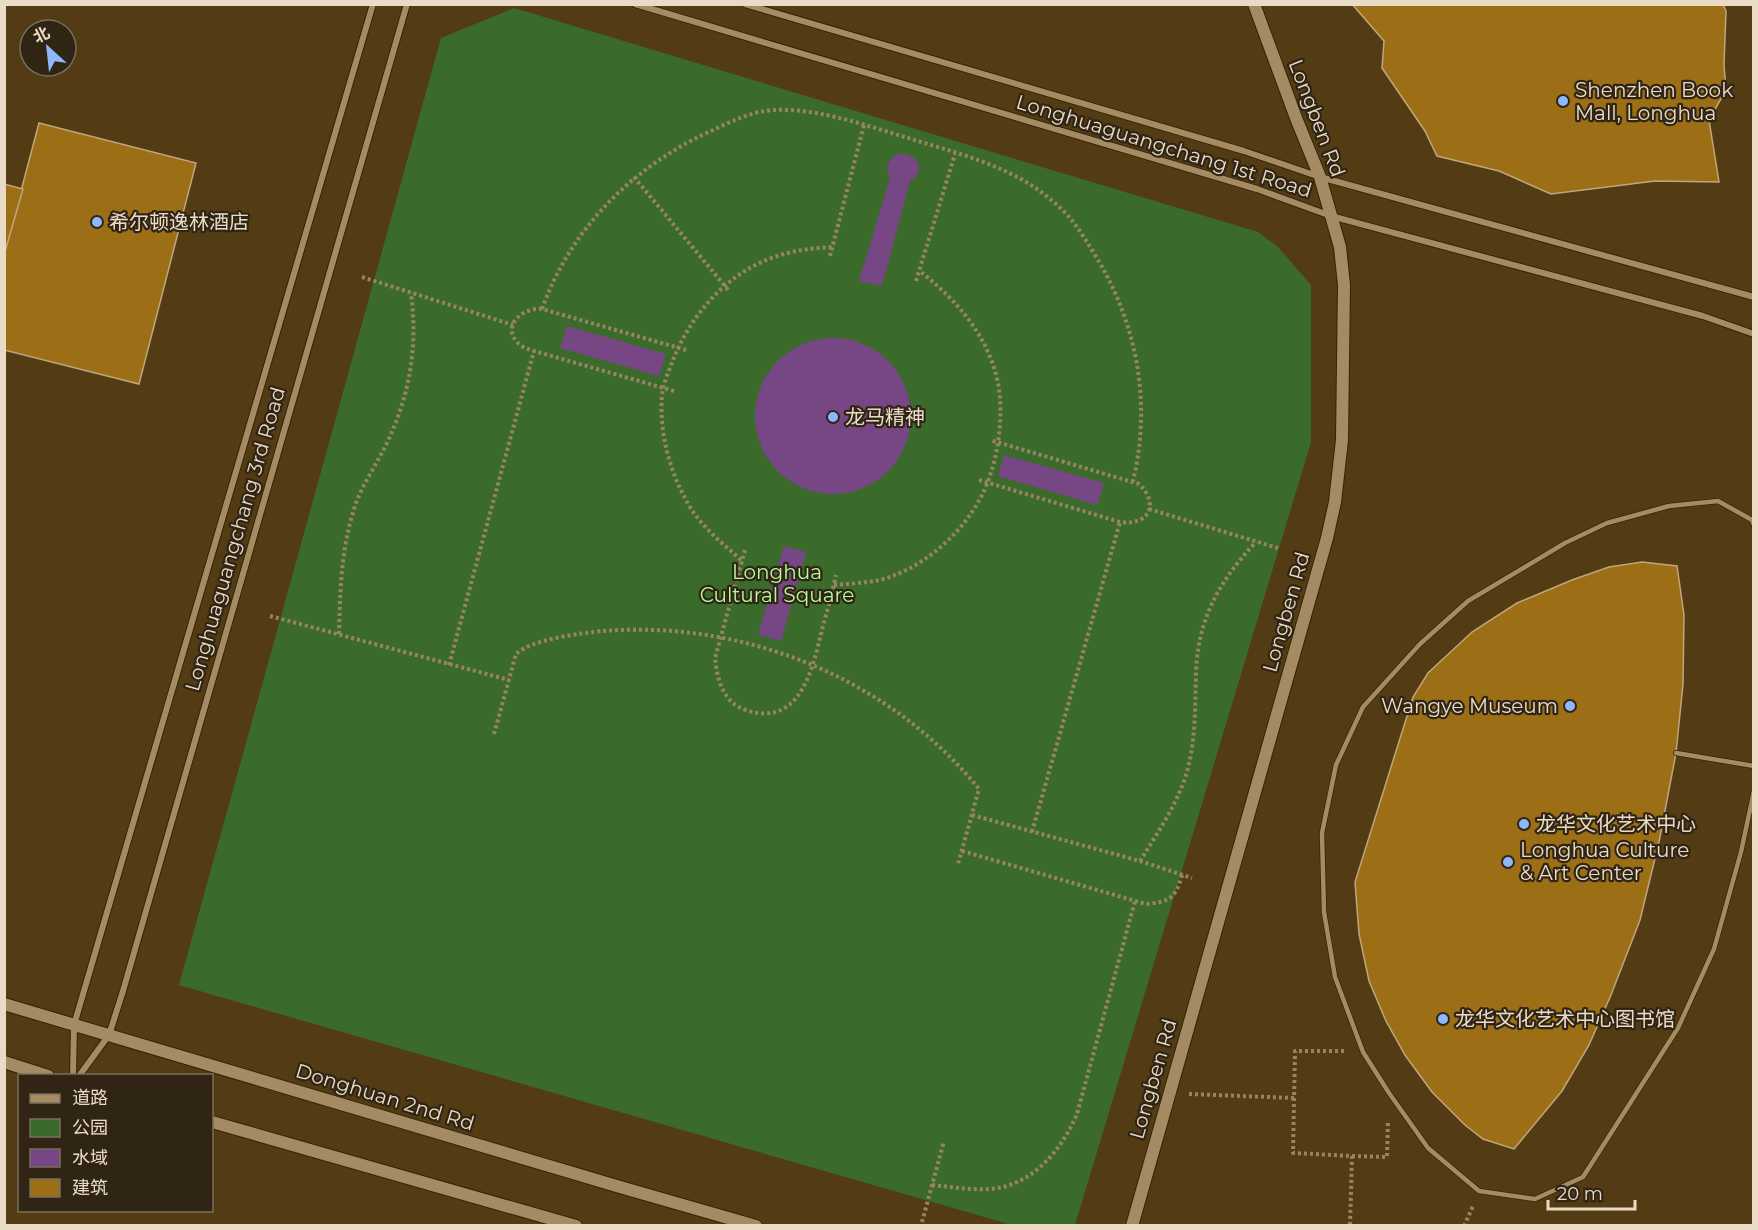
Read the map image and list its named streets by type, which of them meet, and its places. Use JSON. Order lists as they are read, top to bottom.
{
  "streets": {
    "street": [
      "Longben Rd",
      "Longhuaguangchang 1st Road",
      "Longhuaguangchang 3rd Road",
      "Donghuan 2nd Rd"
    ]
  },
  "crossings": [
    ["Longben Rd", "Longhuaguangchang 1st Road"],
    ["Longhuaguangchang 3rd Road", "Donghuan 2nd Rd"]
  ],
  "parks": ["Longhua Cultural Square"],
  "places": [
    "Shenzhen Book Mall, Longhua",
    "希尔顿逸林酒店",
    "龙马精神",
    "Wangye Museum",
    "龙华文化艺术中心",
    "Longhua Culture & Art Center",
    "龙华文化艺术中心图书馆"
  ],
  "legend": [
    "道路",
    "公园",
    "水域",
    "建筑"
  ],
  "scale_bar": "20 m",
  "north": "top left"
}
